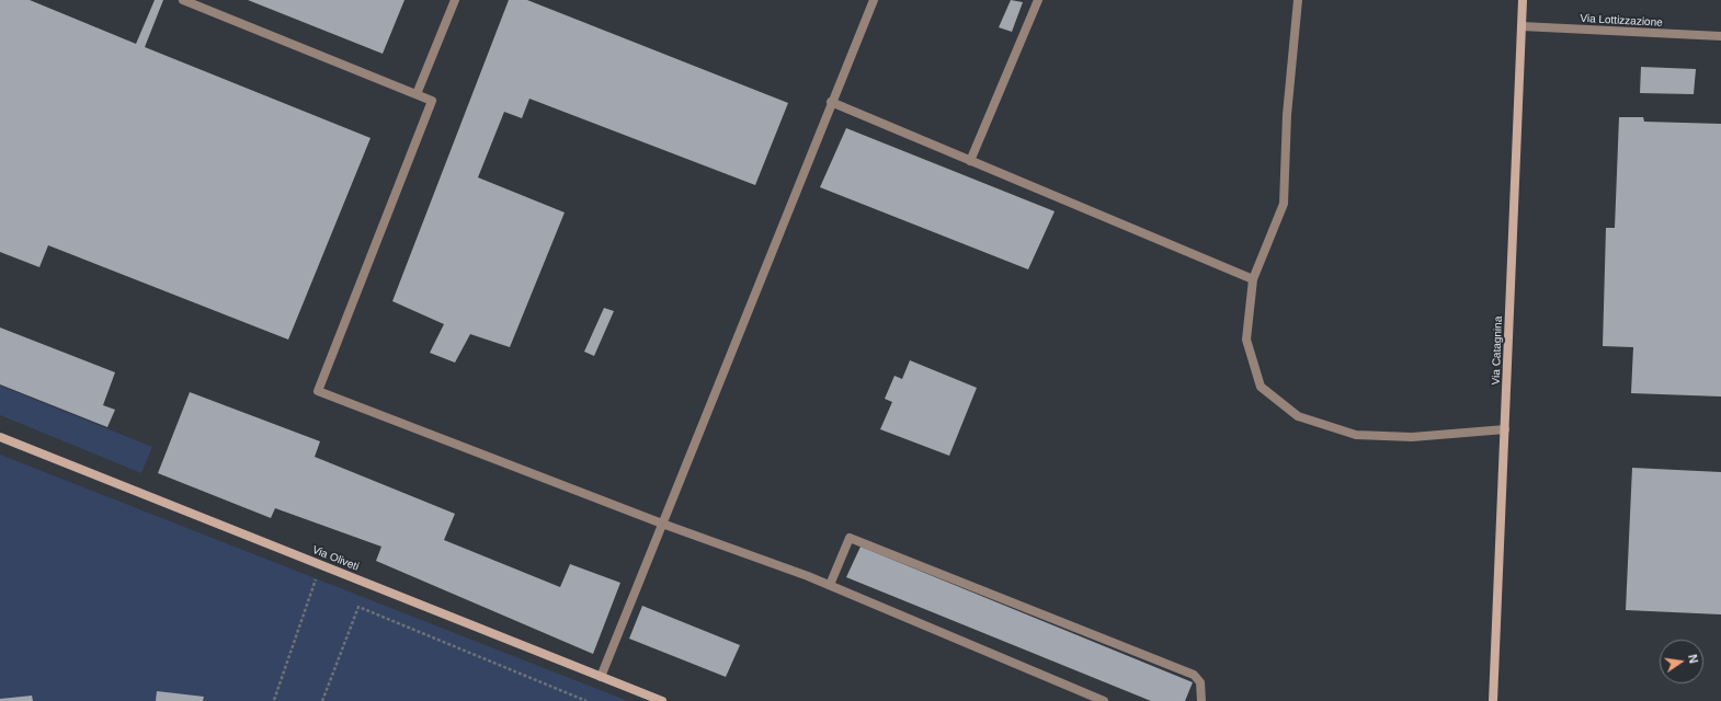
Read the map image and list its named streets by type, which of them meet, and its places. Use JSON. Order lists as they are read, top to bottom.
{
  "streets": {
    "main road": ["Via Catagnina", "Via Oliveti"],
    "street": ["Via Lottizzazione"]
  },
  "crossings": [
    ["Via Lottizzazione", "Via Catagnina"]
  ],
  "north": "right"
}
